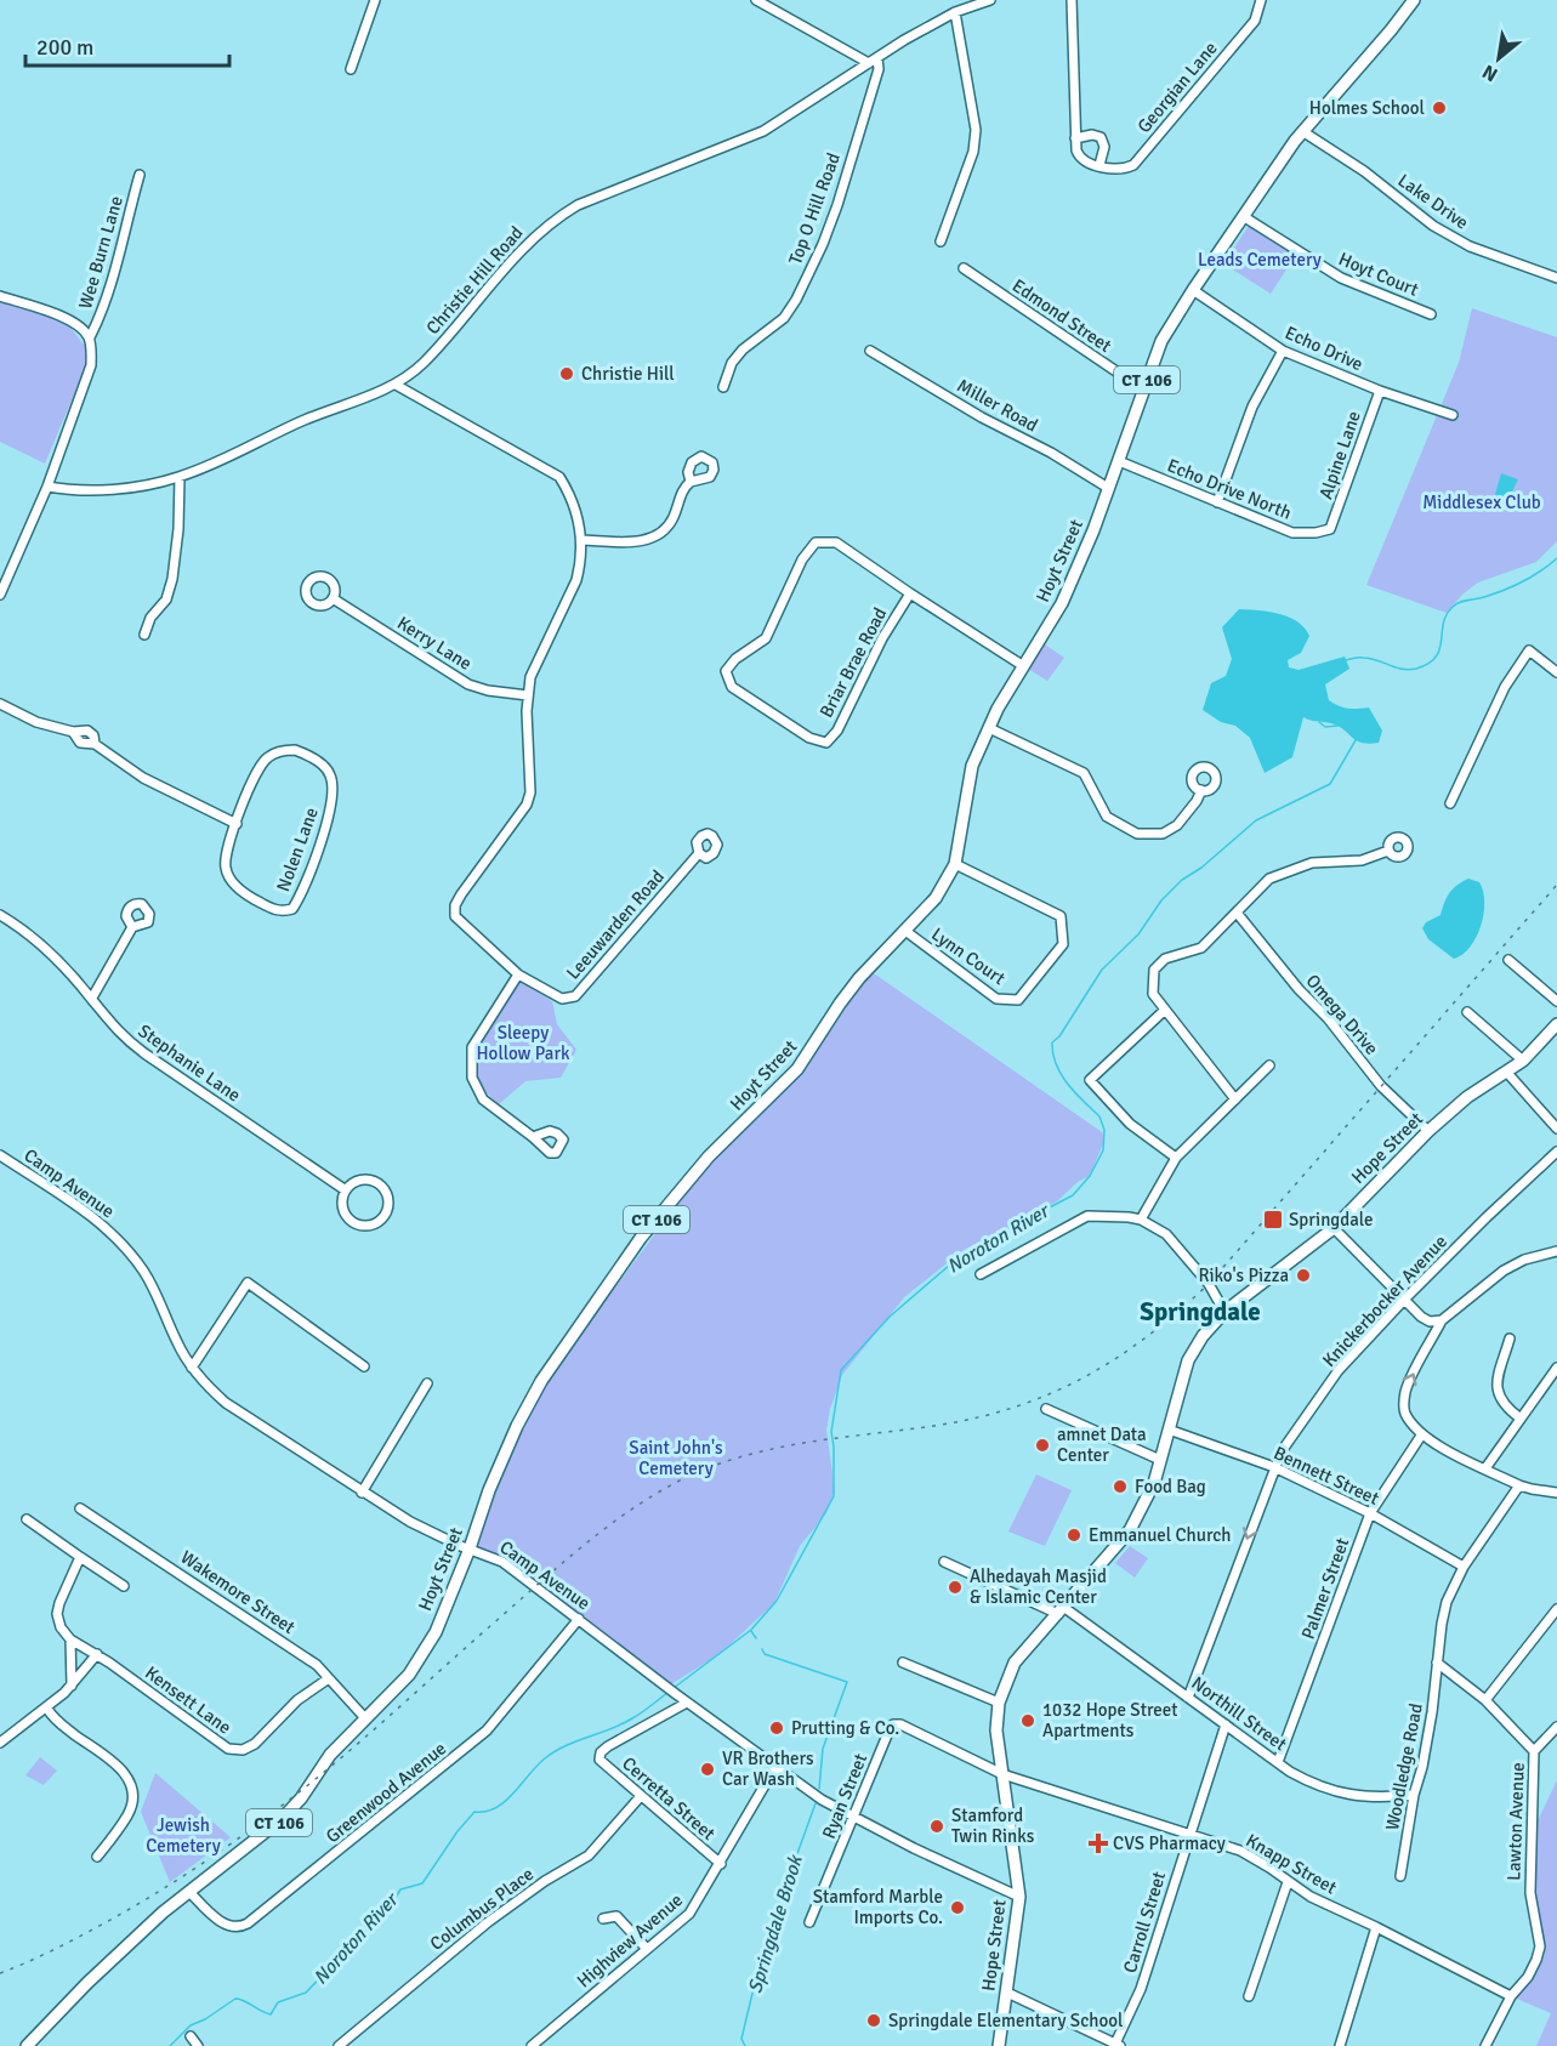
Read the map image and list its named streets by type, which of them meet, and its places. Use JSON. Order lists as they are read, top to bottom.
{
  "streets": {
    "main road": ["CT 106", "Hoyt Street", "Hope Street"],
    "street": [
      "Georgian Lane",
      "Lake Drive",
      "Top O Hill Road",
      "Wee Burn Lane",
      "Hoyt Court",
      "Christie Hill Road",
      "Edmond Street",
      "Echo Drive",
      "Miller Road",
      "Alpine Lane",
      "Echo Drive North",
      "Kerry Lane",
      "Briar Brae Road",
      "Nolen Lane",
      "Leeuwarden Road",
      "Lynn Court",
      "Omega Drive",
      "Stephanie Lane",
      "Camp Avenue",
      "Knickerbocker Avenue",
      "Bennett Street",
      "Palmer Street",
      "Wakemore Street",
      "Kensett Lane",
      "Northill Street",
      "Woodledge Road",
      "Greenwood Avenue",
      "Ryan Street",
      "Cerretta Street",
      "Lawton Avenue",
      "Knapp Street",
      "Columbus Place",
      "Carroll Street",
      "Highview Avenue"
    ]
  },
  "crossings": [
    ["Lake Drive", "Hoyt Street"],
    ["Top O Hill Road", "Christie Hill Road"],
    ["Hoyt Court", "Hoyt Street"],
    ["Christie Hill Road", "Leeuwarden Road"],
    ["Edmond Street", "Hoyt Street"],
    ["Echo Drive", "Alpine Lane"],
    ["Echo Drive", "Hoyt Street"],
    ["Miller Road", "Hoyt Street"],
    ["Alpine Lane", "Echo Drive North"],
    ["Echo Drive North", "Hoyt Street"],
    ["Hoyt Street", "Briar Brae Road"],
    ["Hoyt Street", "Lynn Court"],
    ["Hoyt Street", "Camp Avenue"],
    ["Hoyt Street", "Wakemore Street"],
    ["Hoyt Street", "Greenwood Avenue"],
    ["Kerry Lane", "Leeuwarden Road"],
    ["Omega Drive", "Hope Street"],
    ["Hope Street", "Camp Avenue"],
    ["Hope Street", "Bennett Street"],
    ["Hope Street", "Northill Street"],
    ["Hope Street", "Knapp Street"],
    ["Camp Avenue", "Greenwood Avenue"],
    ["Camp Avenue", "Ryan Street"],
    ["Camp Avenue", "Cerretta Street"],
    ["Camp Avenue", "Highview Avenue"],
    ["Knickerbocker Avenue", "Bennett Street"],
    ["Knickerbocker Avenue", "Northill Street"],
    ["Bennett Street", "Palmer Street"],
    ["Palmer Street", "Northill Street"],
    ["Wakemore Street", "Kensett Lane"],
    ["Northill Street", "Woodledge Road"],
    ["Northill Street", "Carroll Street"],
    ["Woodledge Road", "Lawton Avenue"],
    ["Ryan Street", "Knapp Street"],
    ["Cerretta Street", "Columbus Place"],
    ["Cerretta Street", "Highview Avenue"],
    ["Lawton Avenue", "Knapp Street"],
    ["Knapp Street", "Carroll Street"]
  ],
  "one_way": ["Knickerbocker Avenue"],
  "districts": ["Springdale"],
  "water": ["Noroton River", "Springdale Brook"],
  "parks": [
    "Leads Cemetery",
    "Middlesex Club",
    "Sleepy Hollow Park",
    "Saint John's Cemetery",
    "Jewish Cemetery"
  ],
  "places": {
    "other": [
      "Holmes School",
      "Christie Hill",
      "Riko's Pizza",
      "amnet Data Center",
      "Food Bag",
      "Emmanuel Church",
      "Alhedayah Masjid & Islamic Center",
      "1032 Hope Street Apartments",
      "Prutting & Co.",
      "VR Brothers Car Wash",
      "Stamford Twin Rinks",
      "Stamford Marble Imports Co.",
      "Springdale Elementary School"
    ],
    "transit": ["Springdale"],
    "health": ["CVS Pharmacy"]
  },
  "scale_bar": "200 m",
  "north": "bottom left"
}
